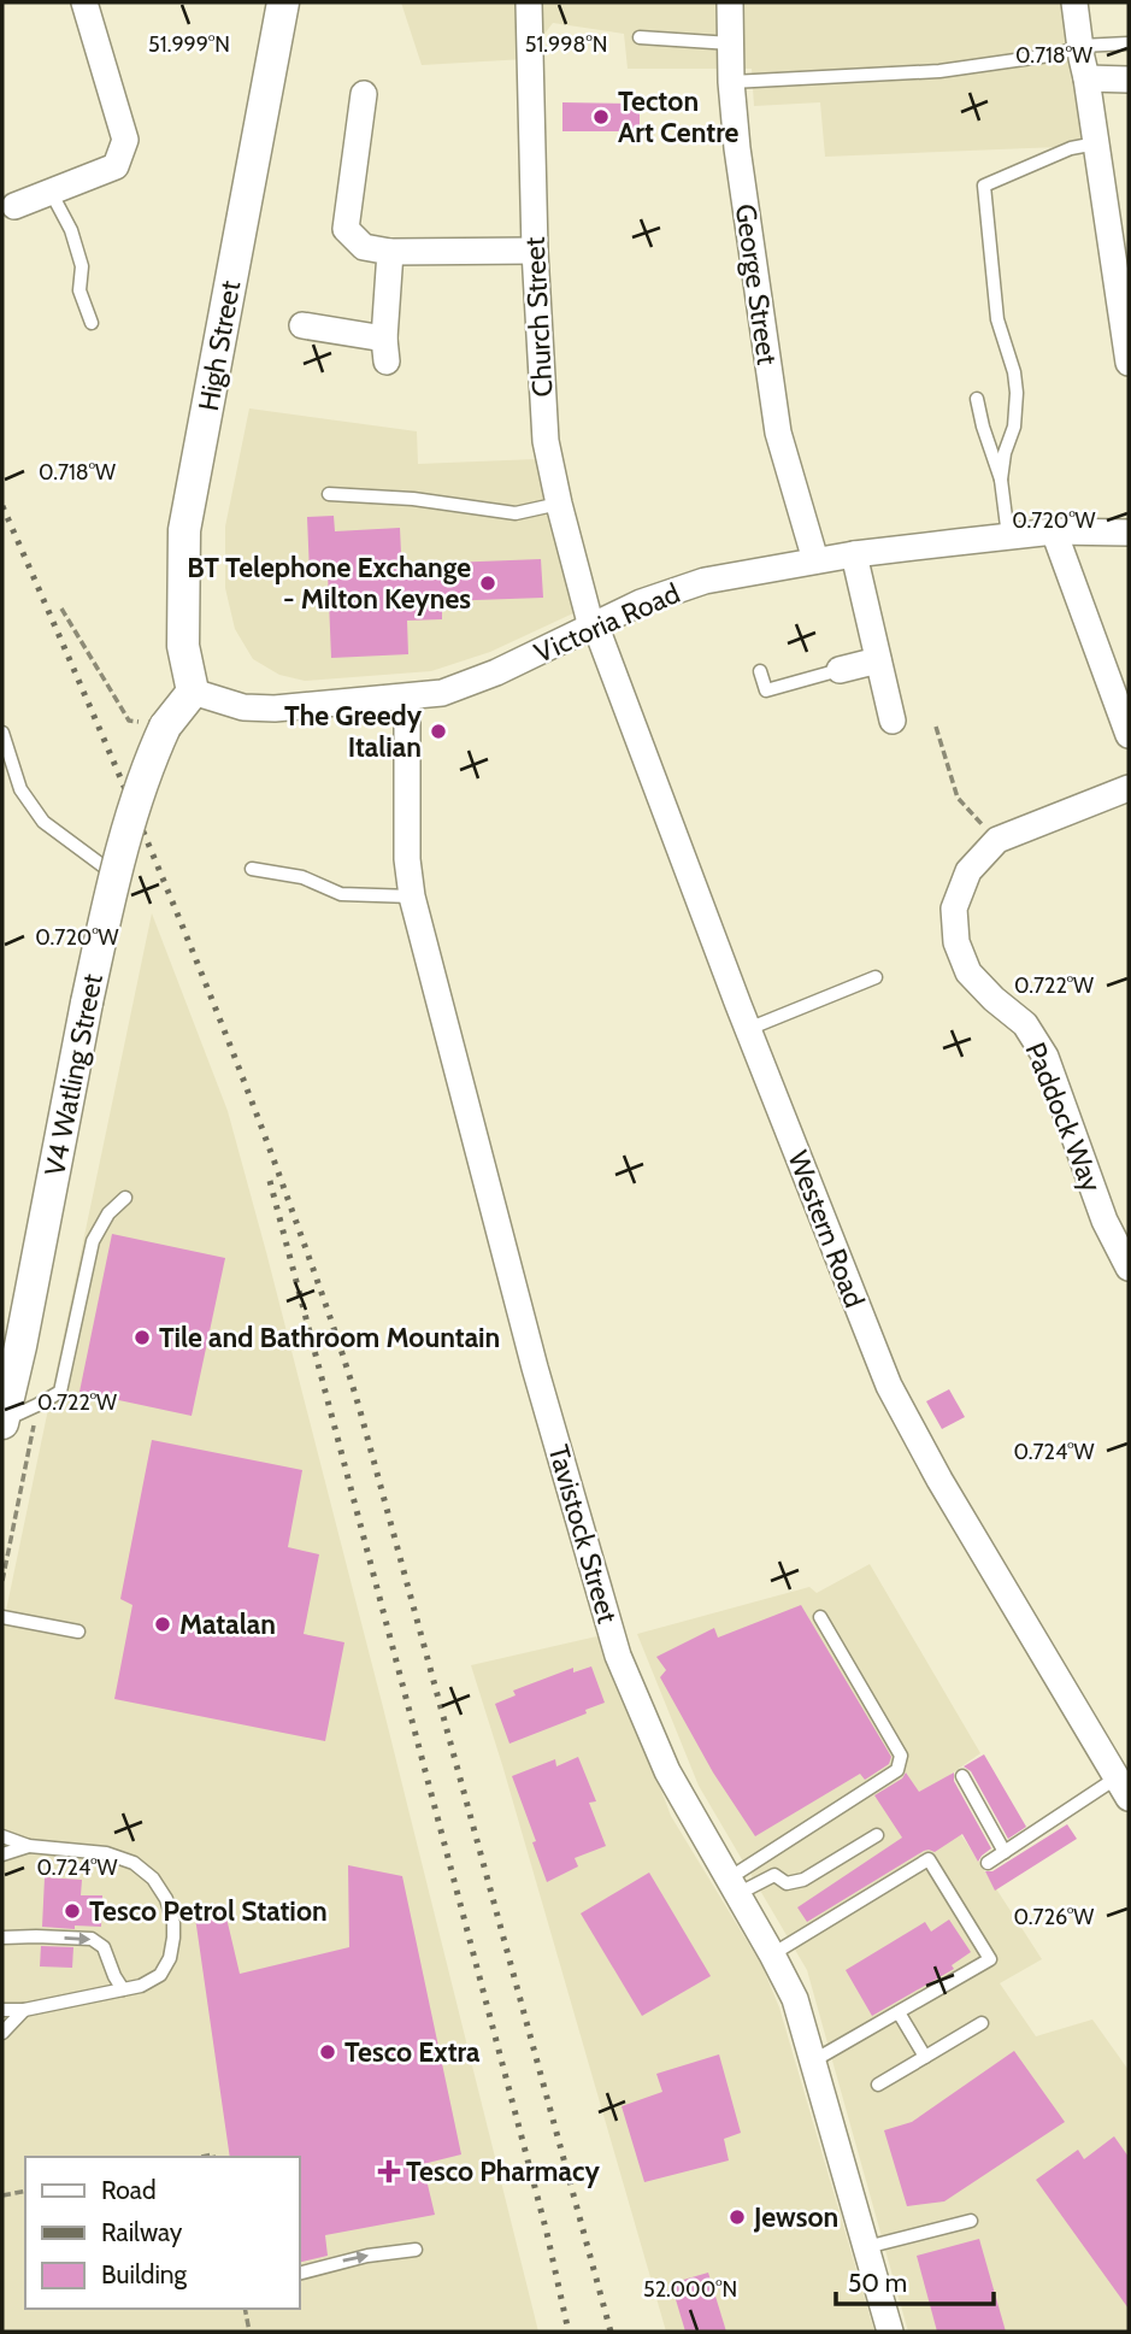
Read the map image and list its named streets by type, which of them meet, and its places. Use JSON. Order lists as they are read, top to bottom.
{
  "streets": {
    "street": [
      "George Street",
      "Church Street",
      "High Street",
      "Victoria Road",
      "V4 Watling Street",
      "Paddock Way",
      "Western Road",
      "Tavistock Street"
    ]
  },
  "crossings": [
    ["George Street", "Victoria Road"],
    ["Church Street", "Victoria Road"],
    ["Church Street", "Western Road"],
    ["High Street", "Victoria Road"],
    ["High Street", "V4 Watling Street"],
    ["Victoria Road", "V4 Watling Street"],
    ["Victoria Road", "Western Road"],
    ["Victoria Road", "Tavistock Street"]
  ],
  "places": {
    "other": [
      "Tecton Art Centre",
      "BT Telephone Exchange - Milton Keynes",
      "The Greedy Italian",
      "Tile and Bathroom Mountain",
      "Matalan",
      "Tesco Petrol Station",
      "Tesco Extra",
      "Jewson"
    ],
    "health": ["Tesco Pharmacy"]
  },
  "legend": ["Road", "Railway", "Building"],
  "scale_bar": "50 m",
  "coordinates": [
    "51.999°N",
    "51.998°N",
    "0.718°W",
    "0.720°W",
    "0.722°W",
    "0.724°W",
    "0.726°W",
    "52.000°N"
  ]
}
